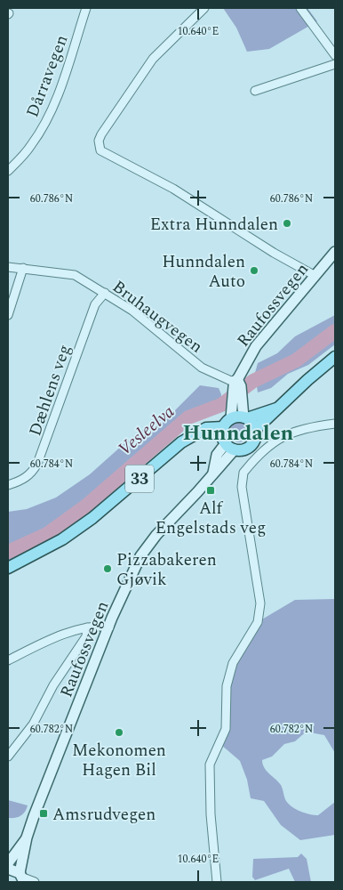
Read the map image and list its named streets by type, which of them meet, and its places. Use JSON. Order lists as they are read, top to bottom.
{
  "streets": {
    "main road": ["Raufossvegen", "33"],
    "street": ["Dårravegen", "Bruhaugvegen", "Dæhlens veg"]
  },
  "crossings": [
    ["Raufossvegen", "Bruhaugvegen"],
    ["Raufossvegen", "33"],
    ["Bruhaugvegen", "Dæhlens veg"]
  ],
  "districts": ["Hunndalen"],
  "water": ["Vesleelva"],
  "places": {
    "other": [
      "Extra Hunndalen",
      "Hunndalen Auto",
      "Pizzabakeren Gjøvik",
      "Mekonomen Hagen Bil"
    ],
    "transit": ["Alf Engelstads veg", "Amsrudvegen"]
  },
  "coordinates": [
    "10.640°E",
    "60.786°N",
    "60.784°N",
    "60.782°N"
  ]
}
